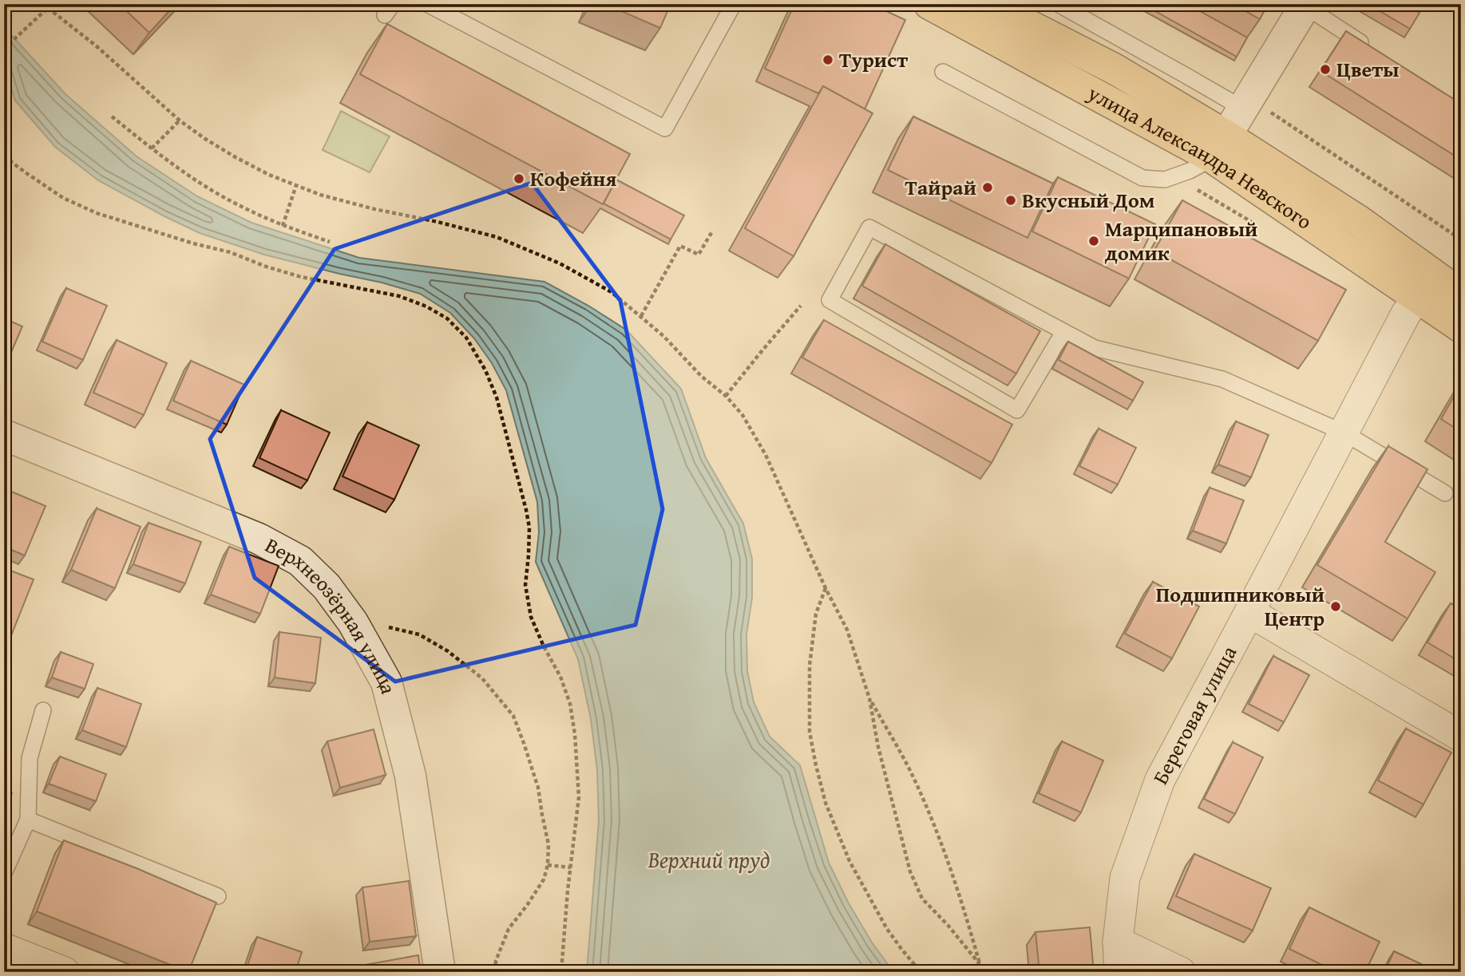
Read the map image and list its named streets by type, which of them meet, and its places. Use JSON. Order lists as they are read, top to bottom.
{
  "streets": {
    "main road": ["улица Александра Невского"],
    "street": ["Верхнеозёрная улица", "Береговая улица"]
  },
  "crossings": [
    ["улица Александра Невского", "Береговая улица"]
  ],
  "water": ["Верхний пруд"],
  "places": [
    "Турист",
    "Цветы",
    "Кофейня",
    "Тайрай",
    "Вкусный Дом",
    "Марципановый домик",
    "Подшипниковый Центр"
  ]
}
